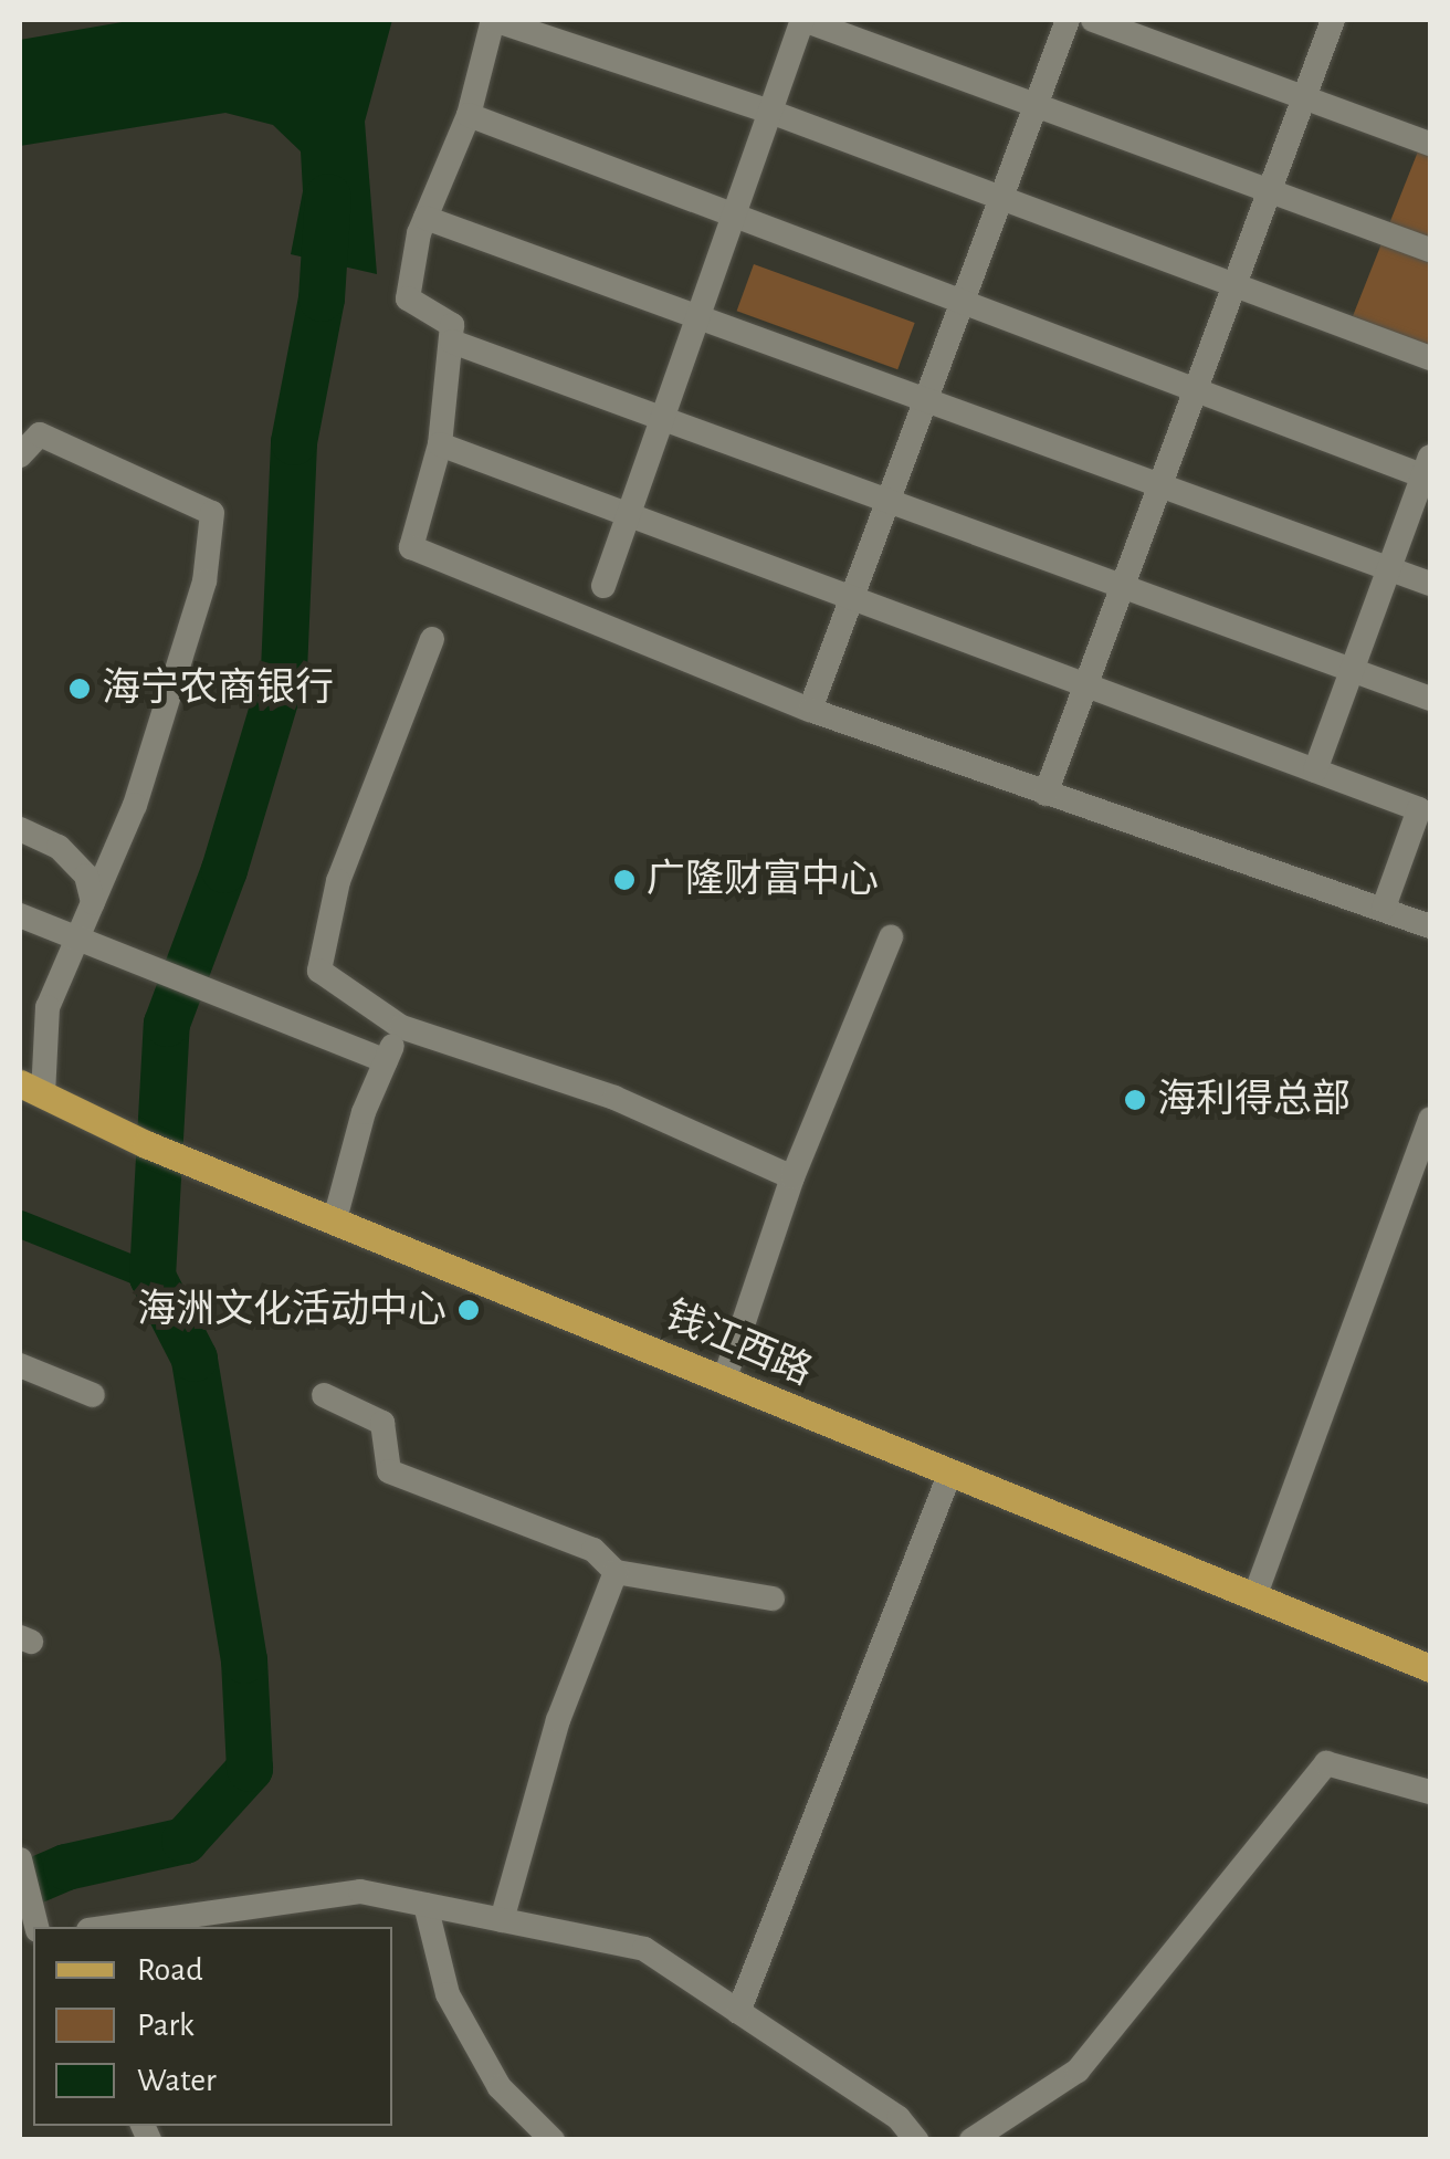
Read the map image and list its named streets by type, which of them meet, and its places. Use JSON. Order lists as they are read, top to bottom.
{
  "streets": {
    "main road": ["钱江西路"]
  },
  "places": [
    "海宁农商银行",
    "广隆财富中心",
    "海利得总部",
    "海洲文化活动中心"
  ],
  "legend": ["Road", "Park", "Water"]
}
